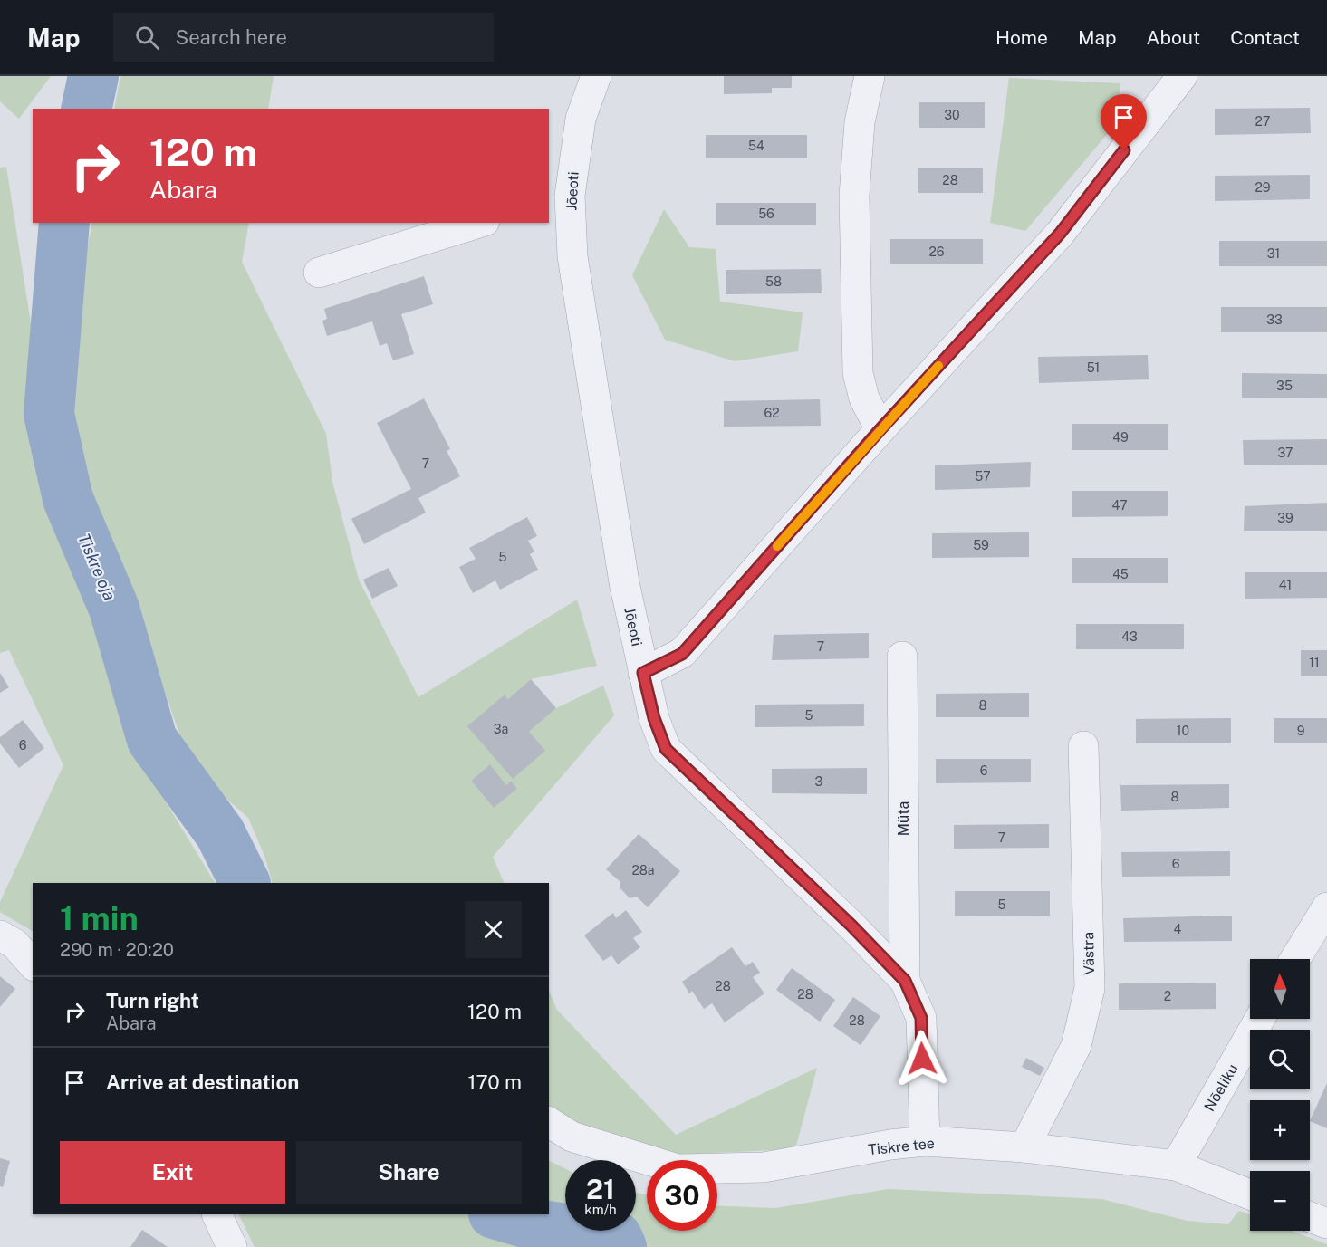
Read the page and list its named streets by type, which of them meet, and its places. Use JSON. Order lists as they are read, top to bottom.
{
  "streets": {
    "street": [
      "Jõeoti",
      "Müta",
      "Västra",
      "Nõeliku",
      "Tiskre tee"
    ]
  },
  "crossings": [
    ["Jõeoti", "Müta"],
    ["Jõeoti", "Tiskre tee"],
    ["Västra", "Tiskre tee"],
    ["Nõeliku", "Tiskre tee"]
  ],
  "water": ["Tiskre oja"],
  "house_numbers": [
    "30",
    "27",
    "54",
    "28",
    "29",
    "56",
    "26",
    "31",
    "58",
    "33",
    "51",
    "35",
    "62",
    "49",
    "37",
    "7",
    "57",
    "47",
    "39",
    "59",
    "5",
    "45",
    "41",
    "43",
    "7",
    "11",
    "8",
    "5",
    "3a",
    "10",
    "9",
    "6",
    "6",
    "3",
    "8",
    "7",
    "6",
    "28a",
    "5",
    "4",
    "28",
    "28",
    "2",
    "28"
  ],
  "north": "top",
  "page": {
    "header": "Map",
    "search": "Search here",
    "nav": [
      "Home",
      "Map",
      "About",
      "Contact"
    ],
    "turn": ["120 m", "Abara"],
    "heading": ["1 min", "290 m · 20:20"],
    "map_buttons": ["+", "−"],
    "list": [
      {
        "name": "Turn right",
        "note": "Abara",
        "value": "120 m"
      },
      {
        "name": "Arrive at destination",
        "value": "170 m"
      }
    ],
    "buttons": ["Exit", "Share"],
    "speed": "21 km/h",
    "limit": "30"
  }
}
